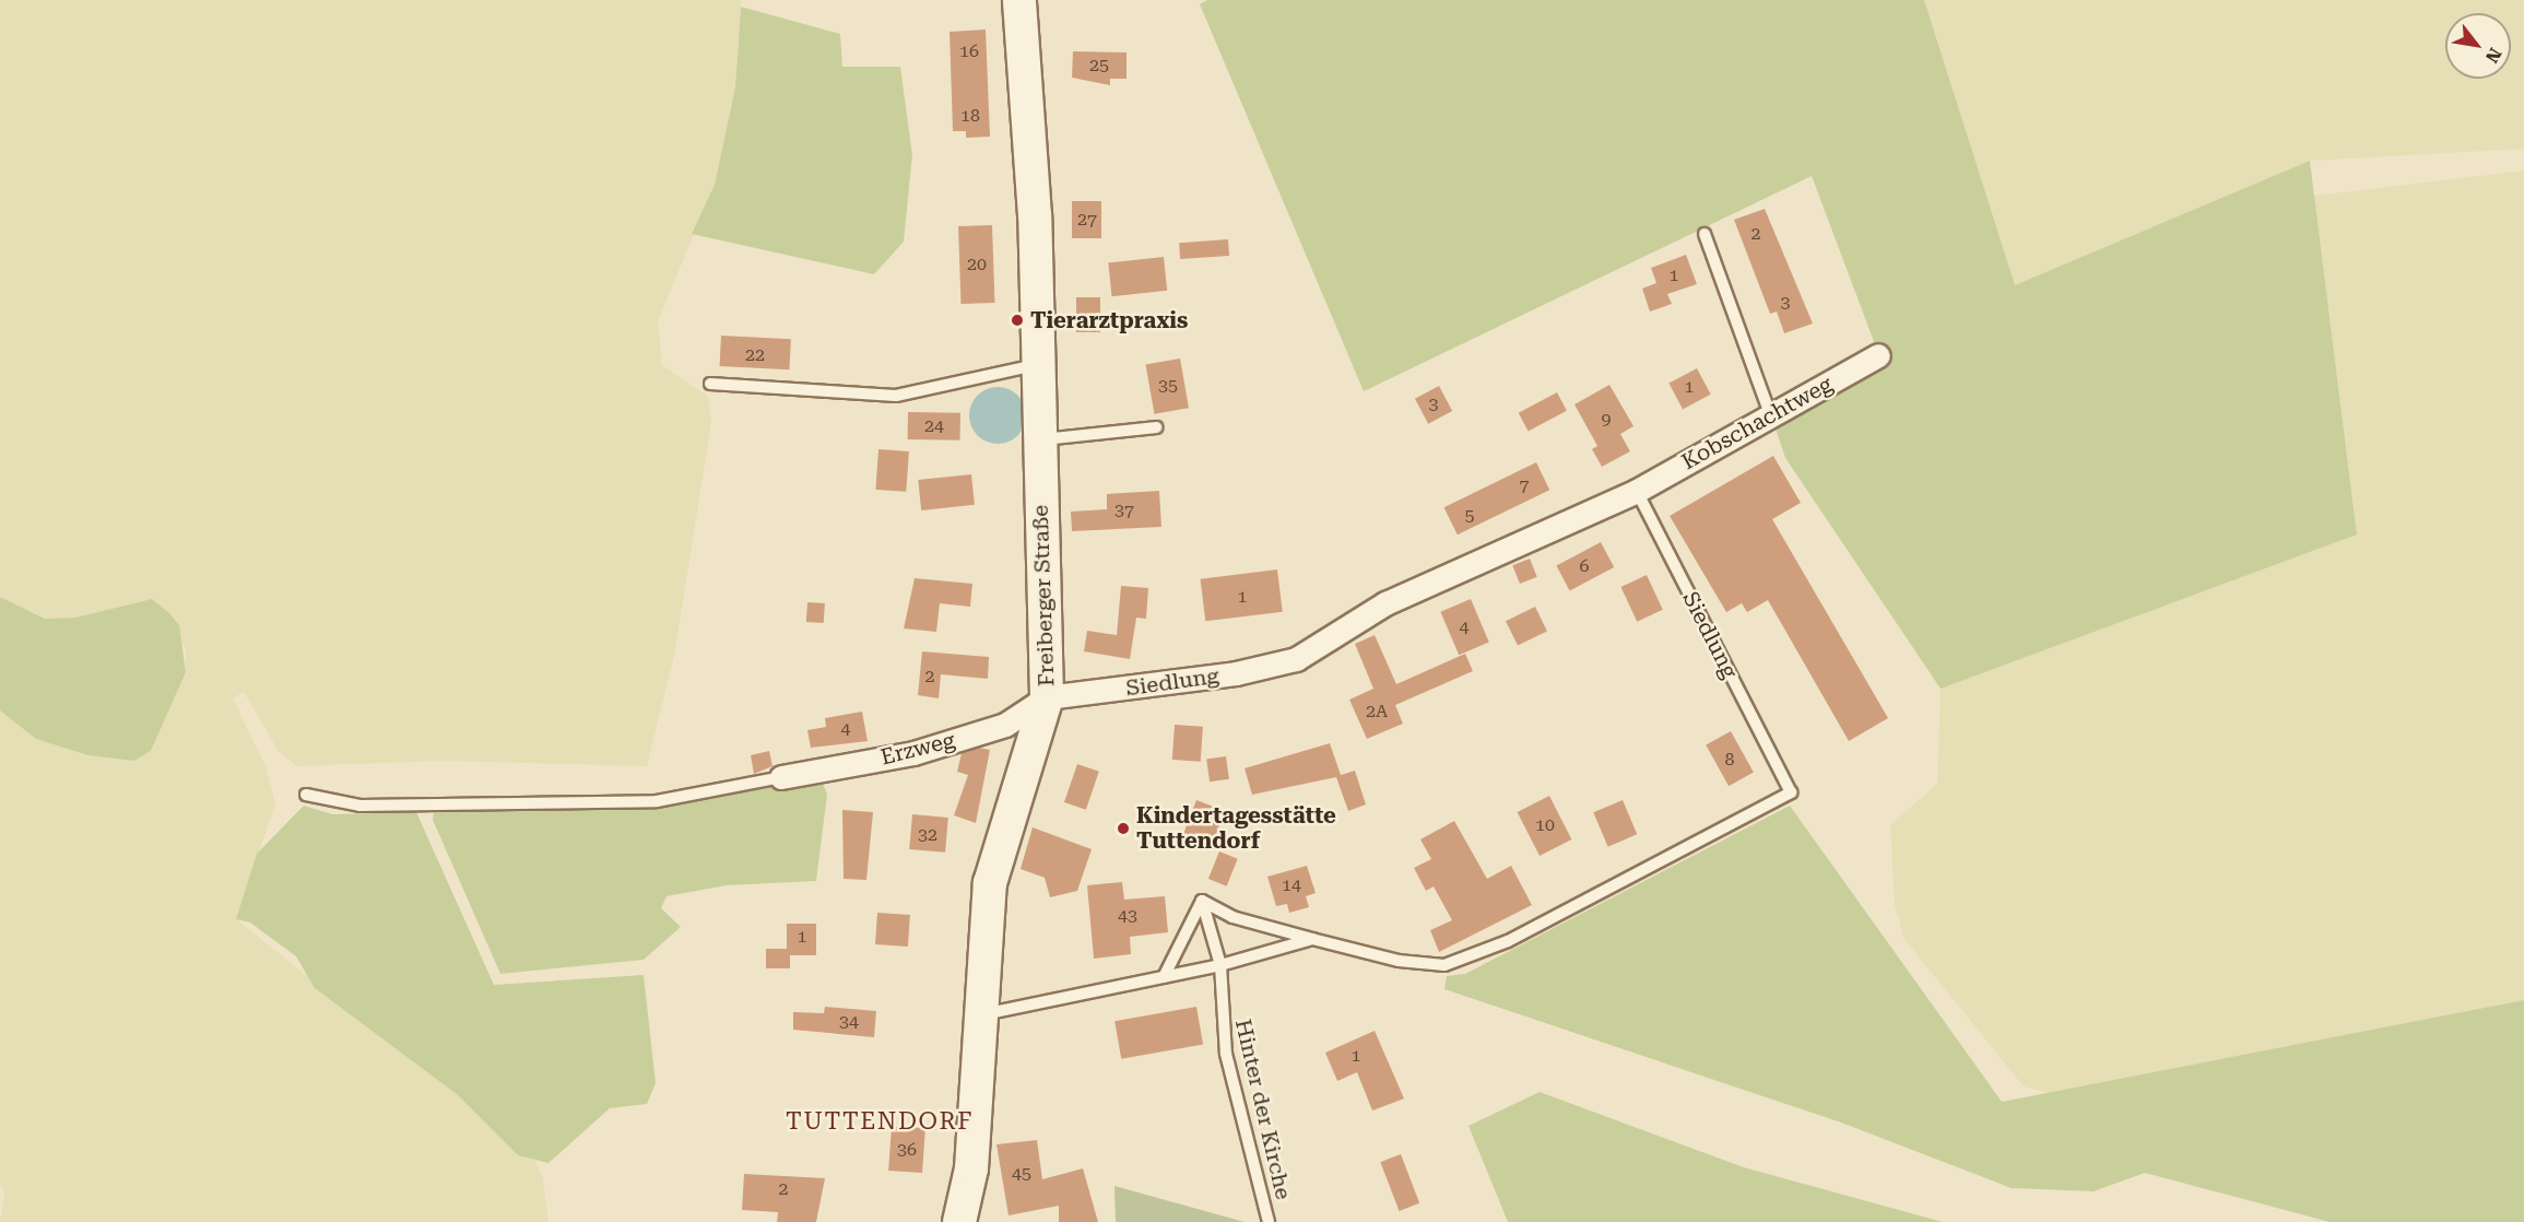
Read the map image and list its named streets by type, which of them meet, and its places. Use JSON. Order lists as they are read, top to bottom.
{
  "streets": {
    "street": [
      "Kobschachtweg",
      "Freiberger Straße",
      "Siedlung",
      "Erzweg"
    ],
    "lane": ["Hinter der Kirche"]
  },
  "crossings": [
    ["Kobschachtweg", "Siedlung"],
    ["Freiberger Straße", "Siedlung"],
    ["Freiberger Straße", "Erzweg"],
    ["Siedlung", "Erzweg"]
  ],
  "districts": ["TUTTENDORF"],
  "places": ["Tierarztpraxis", "Kindertagesstätte Tuttendorf"],
  "house_numbers": [
    "16",
    "25",
    "18",
    "27",
    "2",
    "20",
    "1",
    "3",
    "22",
    "35",
    "1",
    "3",
    "9",
    "24",
    "7",
    "37",
    "5",
    "6",
    "1",
    "4",
    "2",
    "2A",
    "4",
    "8",
    "10",
    "32",
    "14",
    "43",
    "1",
    "34",
    "1",
    "36",
    "45",
    "2"
  ],
  "north": "bottom right"
}
